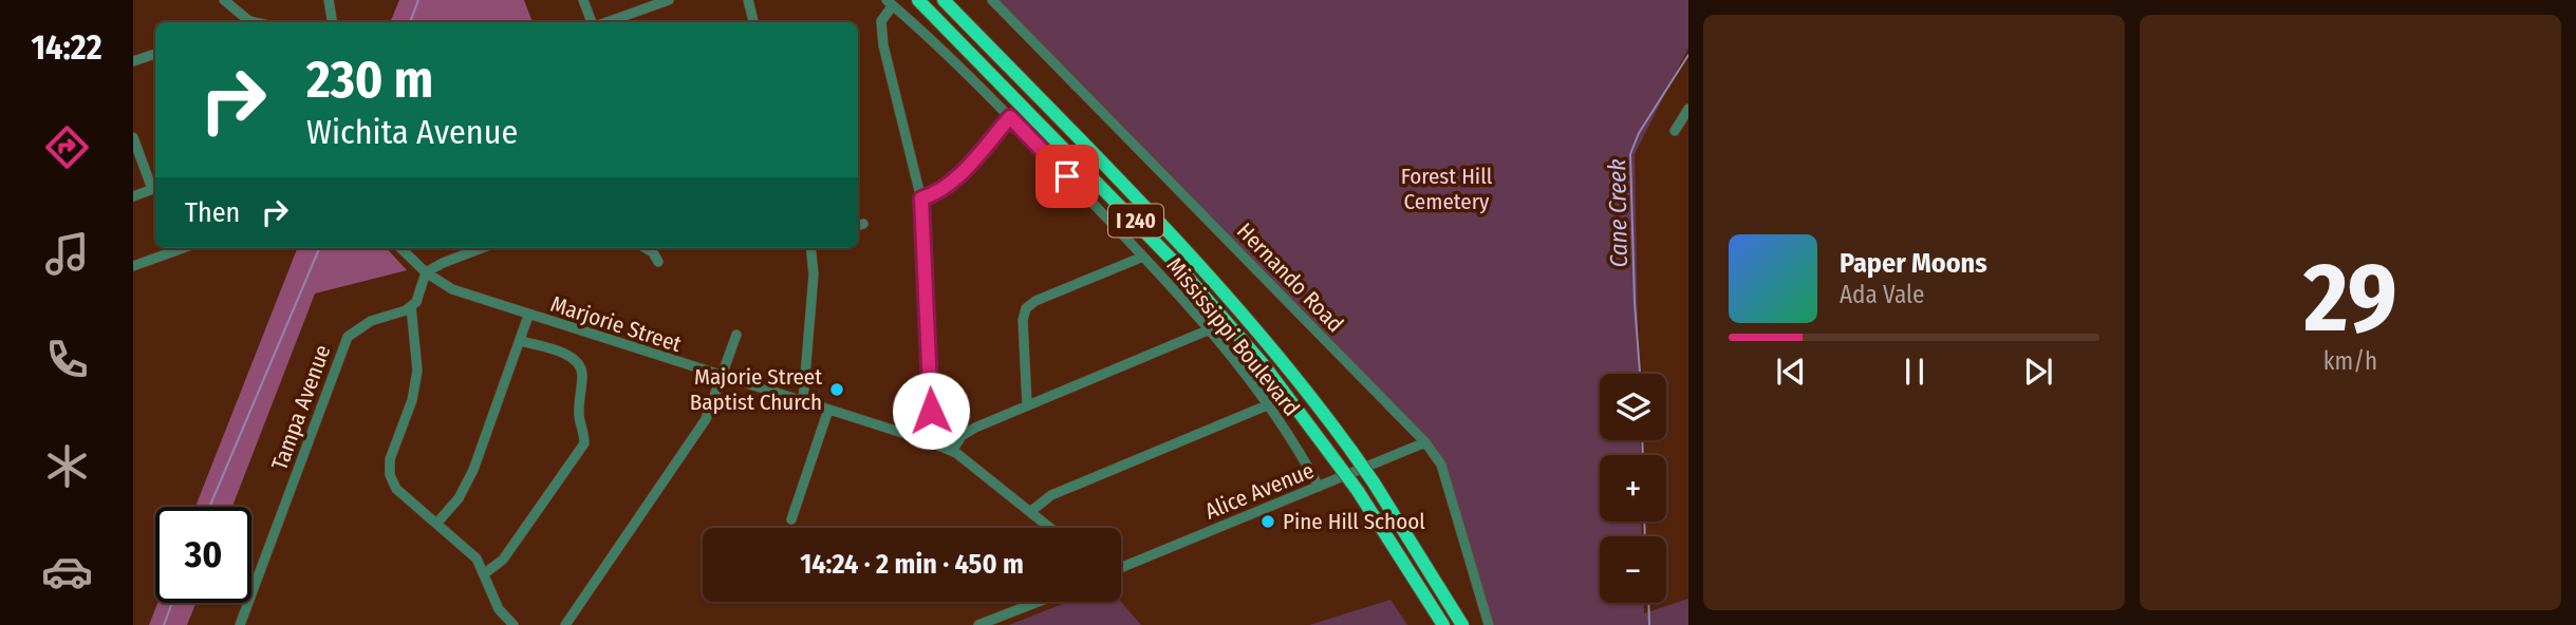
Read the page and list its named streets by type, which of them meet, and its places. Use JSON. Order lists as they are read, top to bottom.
{
  "streets": {
    "highway": ["I 240"],
    "street": [
      "Hernando Road",
      "Marjorie Street",
      "Mississippi Boulevard",
      "Tampa Avenue",
      "Alice Avenue"
    ]
  },
  "crossings": [
    ["Hernando Road", "Alice Avenue"],
    ["Mississippi Boulevard", "Alice Avenue"]
  ],
  "water": ["Cane Creek"],
  "parks": ["Forest Hill Cemetery"],
  "places": ["Majorie Street Baptist Church", "Pine Hill School"],
  "page": {
    "tabs": "14:22",
    "tile": ["29", "km/h"],
    "turn": ["230 m", "Wichita Avenue"],
    "then": "Then",
    "song": ["Paper Moons", "Ada Vale"],
    "map_buttons": ["+", "−"],
    "limit": "30",
    "trip": "14:24 · 2 min · 450 m"
  }
}
